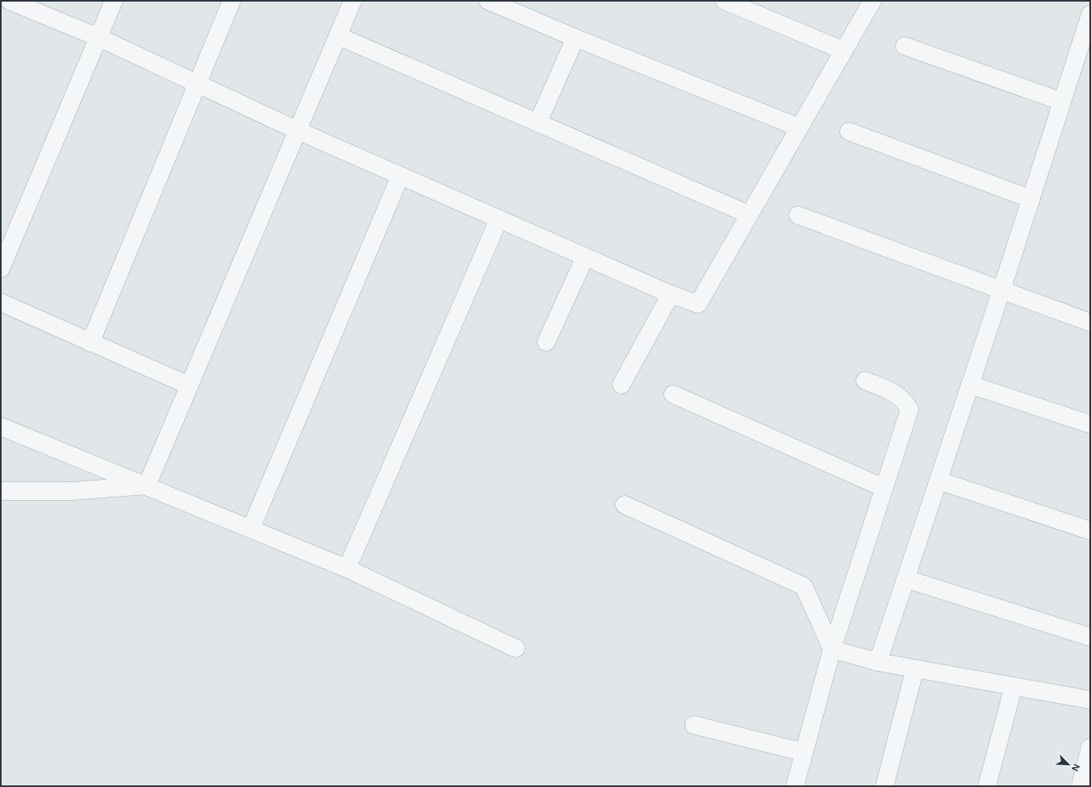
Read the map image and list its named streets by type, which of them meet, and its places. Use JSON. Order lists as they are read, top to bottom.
{
  "north": "bottom right"
}
